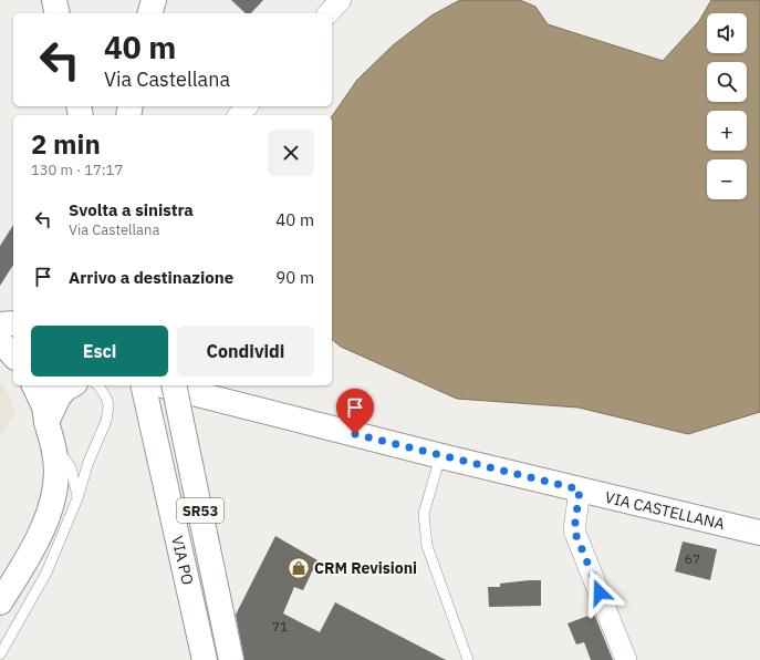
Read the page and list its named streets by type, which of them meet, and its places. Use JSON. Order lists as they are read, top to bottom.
{
  "streets": {
    "main road": ["SR53", "VIA CASTELLANA", "VIA PO"]
  },
  "places": {
    "shop": ["CRM Revisioni"]
  },
  "house_numbers": ["67", "71"],
  "page": {
    "map_buttons": ["+", "−"],
    "turn": ["40 m", "Via Castellana"],
    "heading": ["2 min", "130 m · 17:17"],
    "list": [
      {
        "name": "Svolta a sinistra",
        "note": "Via Castellana",
        "value": "40 m"
      },
      {
        "name": "Arrivo a destinazione",
        "value": "90 m"
      }
    ],
    "buttons": ["Esci", "Condividi"]
  }
}
